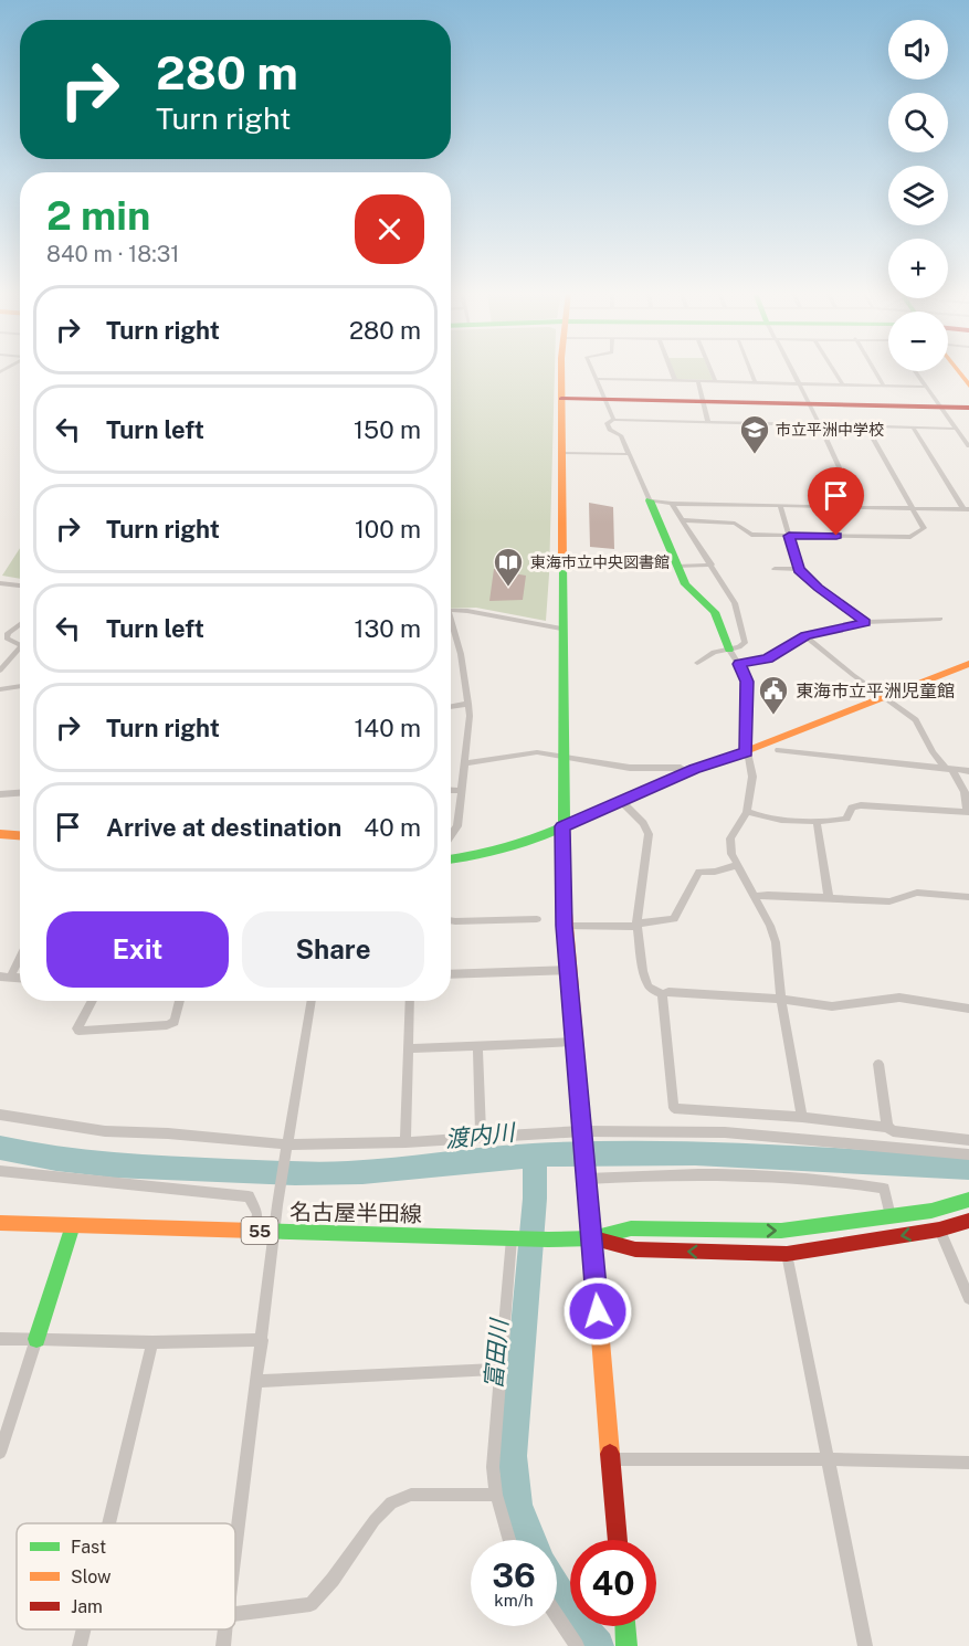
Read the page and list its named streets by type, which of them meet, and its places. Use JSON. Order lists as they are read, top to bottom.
{
  "streets": {
    "street": ["名古屋半田線", "55"]
  },
  "water": ["渡内川", "富田川"],
  "places": {
    "school or university": ["市立平洲中学校"],
    "library": ["東海市立中央図書館"],
    "public building": ["東海市立平洲児童館"]
  },
  "legend": ["Fast", "Slow", "Jam"],
  "page": {
    "map_buttons": ["+", "−"],
    "turn": ["280 m", "Turn right"],
    "heading": ["2 min", "840 m · 18:31"],
    "list": [
      {
        "name": "Turn right",
        "value": "280 m"
      },
      {
        "name": "Turn left",
        "value": "150 m"
      },
      {
        "name": "Turn right",
        "value": "100 m"
      },
      {
        "name": "Turn left",
        "value": "130 m"
      },
      {
        "name": "Turn right",
        "value": "140 m"
      },
      {
        "name": "Arrive at destination",
        "value": "40 m"
      }
    ],
    "buttons": ["Exit", "Share"],
    "speed": "36 km/h",
    "limit": "40"
  }
}
